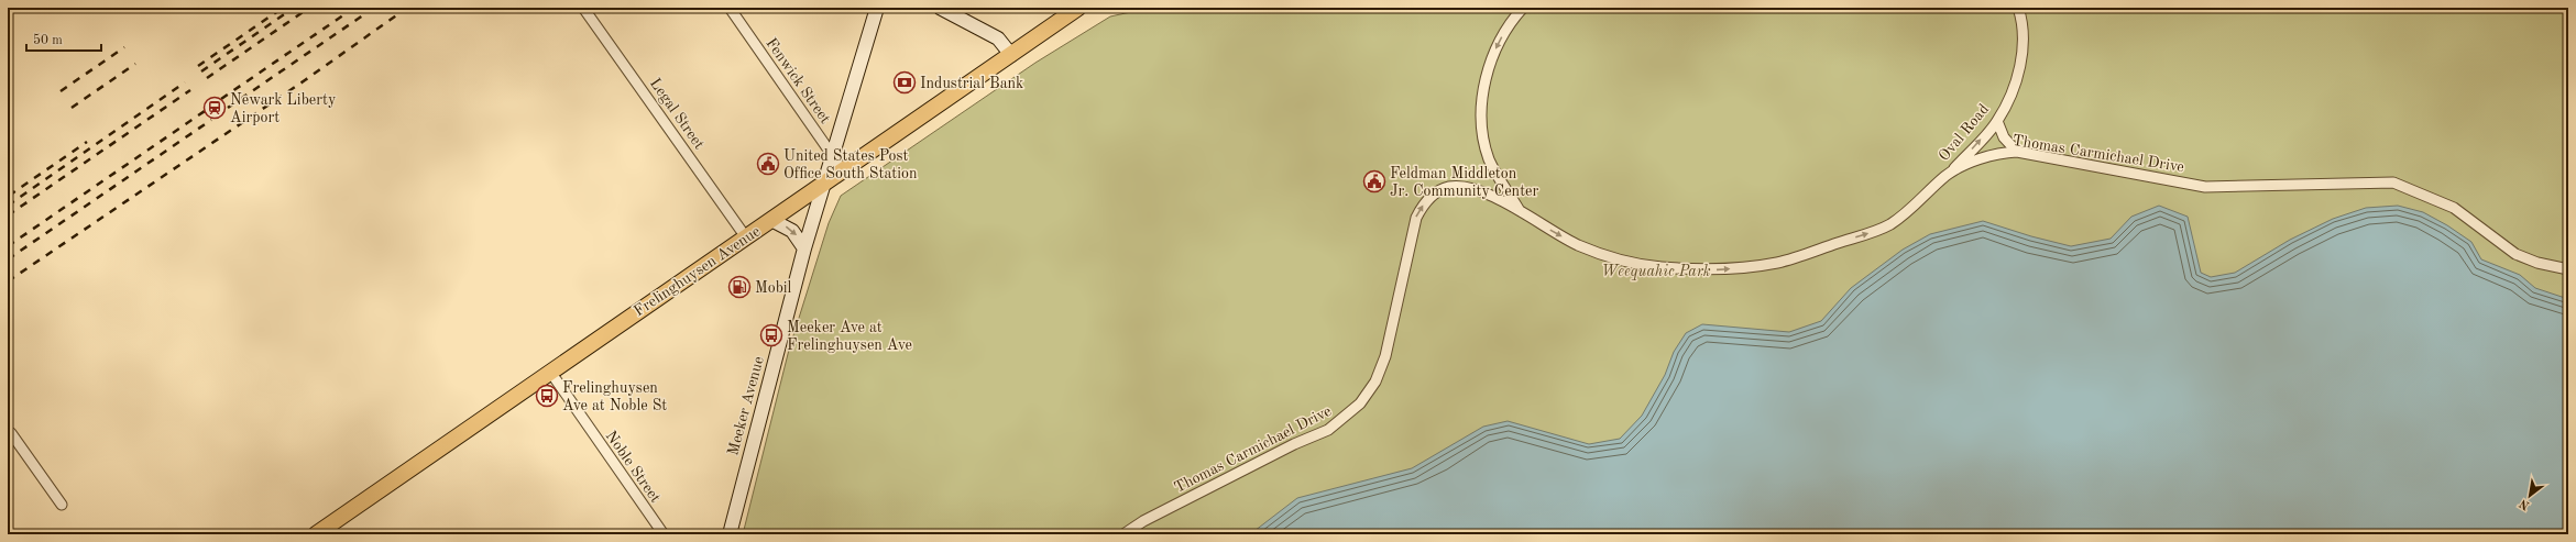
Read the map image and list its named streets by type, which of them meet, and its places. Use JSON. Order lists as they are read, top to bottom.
{
  "streets": {
    "main road": ["Frelinghuysen Avenue", "Meeker Avenue"],
    "street": [
      "Fenwick Street",
      "Legal Street",
      "Oval Road",
      "Thomas Carmichael Drive",
      "Noble Street"
    ]
  },
  "crossings": [
    ["Fenwick Street", "Frelinghuysen Avenue"],
    ["Fenwick Street", "Meeker Avenue"],
    ["Legal Street", "Frelinghuysen Avenue"],
    ["Oval Road", "Thomas Carmichael Drive"],
    ["Frelinghuysen Avenue", "Meeker Avenue"],
    ["Frelinghuysen Avenue", "Noble Street"]
  ],
  "one_way": ["Oval Road", "Thomas Carmichael Drive"],
  "parks": ["Weequahic Park"],
  "places": {
    "bank": ["Industrial Bank"],
    "station": ["Newark Liberty Airport"],
    "public building": ["United States Post Office South Station", "Feldman Middleton Jr. Community Center"],
    "fuel station": ["Mobil"],
    "bus stop": ["Meeker Ave at Frelinghuysen Ave", "Frelinghuysen Ave at Noble St"]
  },
  "scale_bar": "50 m",
  "north": "bottom left"
}
